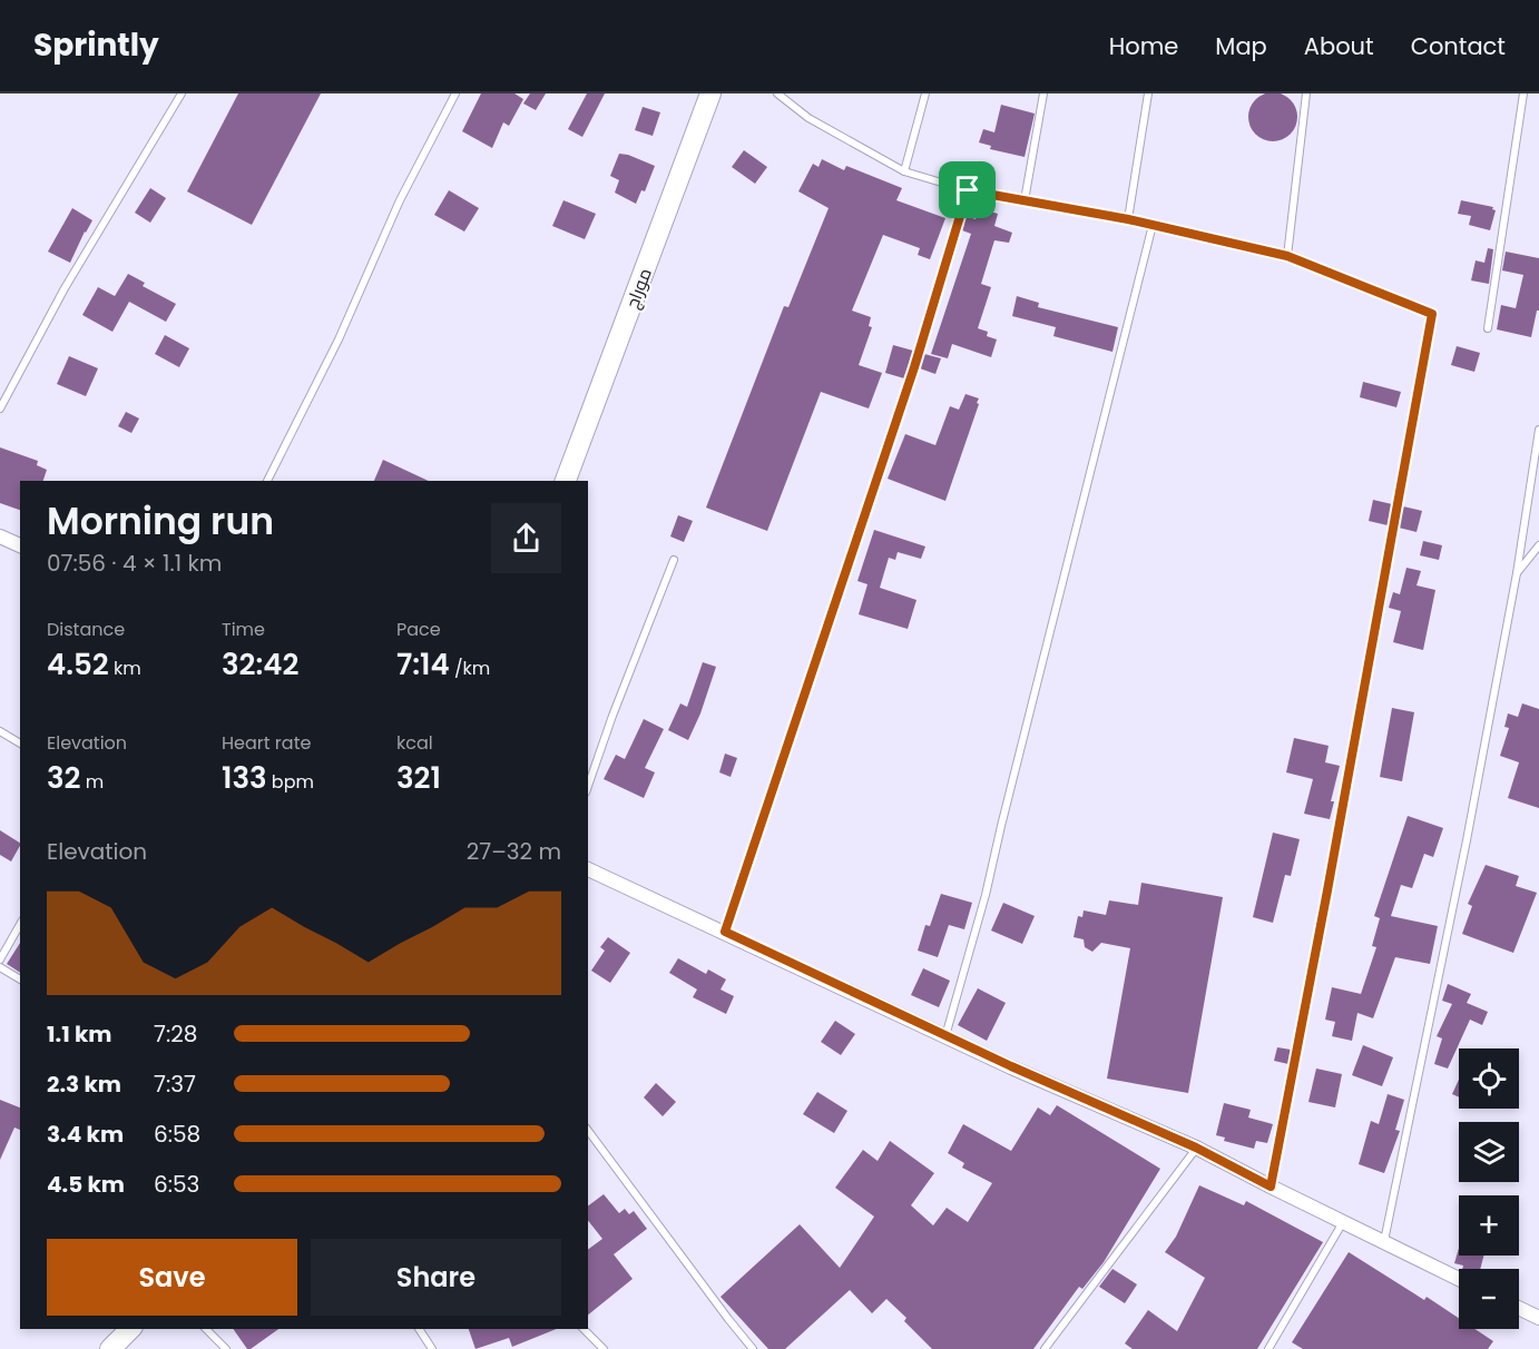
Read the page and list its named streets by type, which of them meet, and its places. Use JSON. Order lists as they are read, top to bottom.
{
  "streets": {
    "main road": ["موراج"]
  },
  "page": {
    "header": "Sprintly",
    "nav": [
      "Home",
      "Map",
      "About",
      "Contact"
    ],
    "heading": ["Morning run", "07:56 · 4 × 1.1 km"],
    "stats": [
      ["Distance", "4.52 km"],
      ["Time", "32:42"],
      ["Pace", "7:14 /km"],
      ["Elevation", "32 m"],
      ["Heart rate", "133 bpm"],
      ["kcal", "321"]
    ],
    "chart": ["Elevation", "27–32 m"],
    "list": [
      {
        "name": "1.1 km",
        "note": "7:28"
      },
      {
        "name": "2.3 km",
        "note": "7:37"
      },
      {
        "name": "3.4 km",
        "note": "6:58"
      },
      {
        "name": "4.5 km",
        "note": "6:53"
      }
    ],
    "map_buttons": ["+", "−"],
    "buttons": ["Save", "Share"]
  }
}
